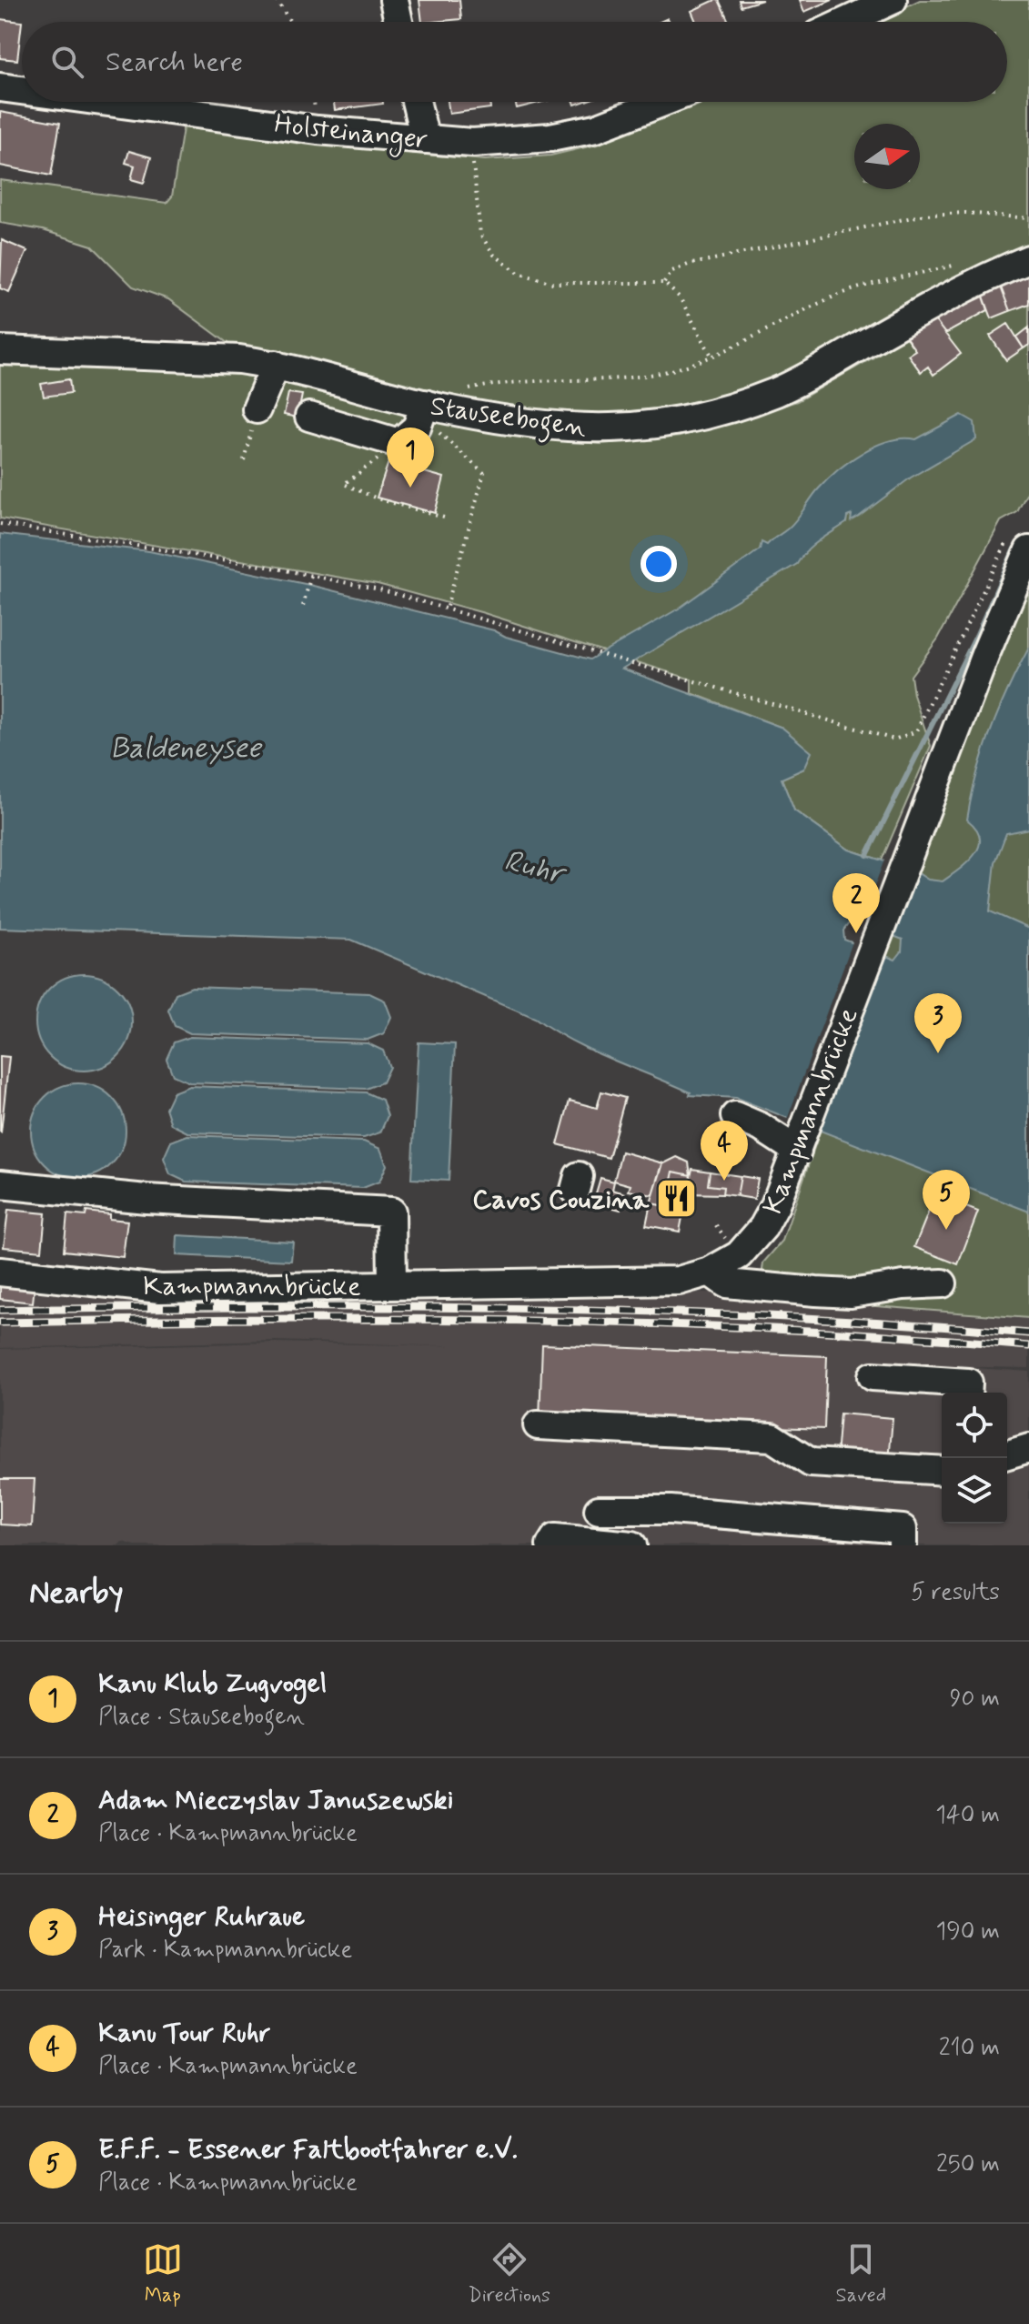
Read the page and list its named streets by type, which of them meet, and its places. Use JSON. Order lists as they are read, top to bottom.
{
  "streets": {
    "street": ["Holsteinanger", "Stauseebogen", "Kampmannbrücke"]
  },
  "water": ["Baldeneysee", "Ruhr"],
  "places": {
    "restaurant": ["Cavos Couzina"]
  },
  "north": "right",
  "page": {
    "search": "Search here",
    "pins": [
      "1",
      "2",
      "3",
      "4",
      "5"
    ],
    "heading": ["Nearby", "5 results"],
    "list": [
      {
        "mark": "1",
        "name": "Kanu Klub Zugvogel",
        "note": "Place · Stauseebogen",
        "value": "90 m"
      },
      {
        "mark": "2",
        "name": "Adam Mieczyslav Januszewski",
        "note": "Place · Kampmannbrücke",
        "value": "140 m"
      },
      {
        "mark": "3",
        "name": "Heisinger Ruhraue",
        "note": "Park · Kampmannbrücke",
        "value": "190 m"
      },
      {
        "mark": "4",
        "name": "Kanu Tour Ruhr",
        "note": "Place · Kampmannbrücke",
        "value": "210 m"
      },
      {
        "mark": "5",
        "name": "E.F.F. - Essener Faltbootfahrer e.V.",
        "note": "Place · Kampmannbrücke",
        "value": "250 m"
      }
    ],
    "nav": ["Map", "Directions", "Saved"]
  }
}
